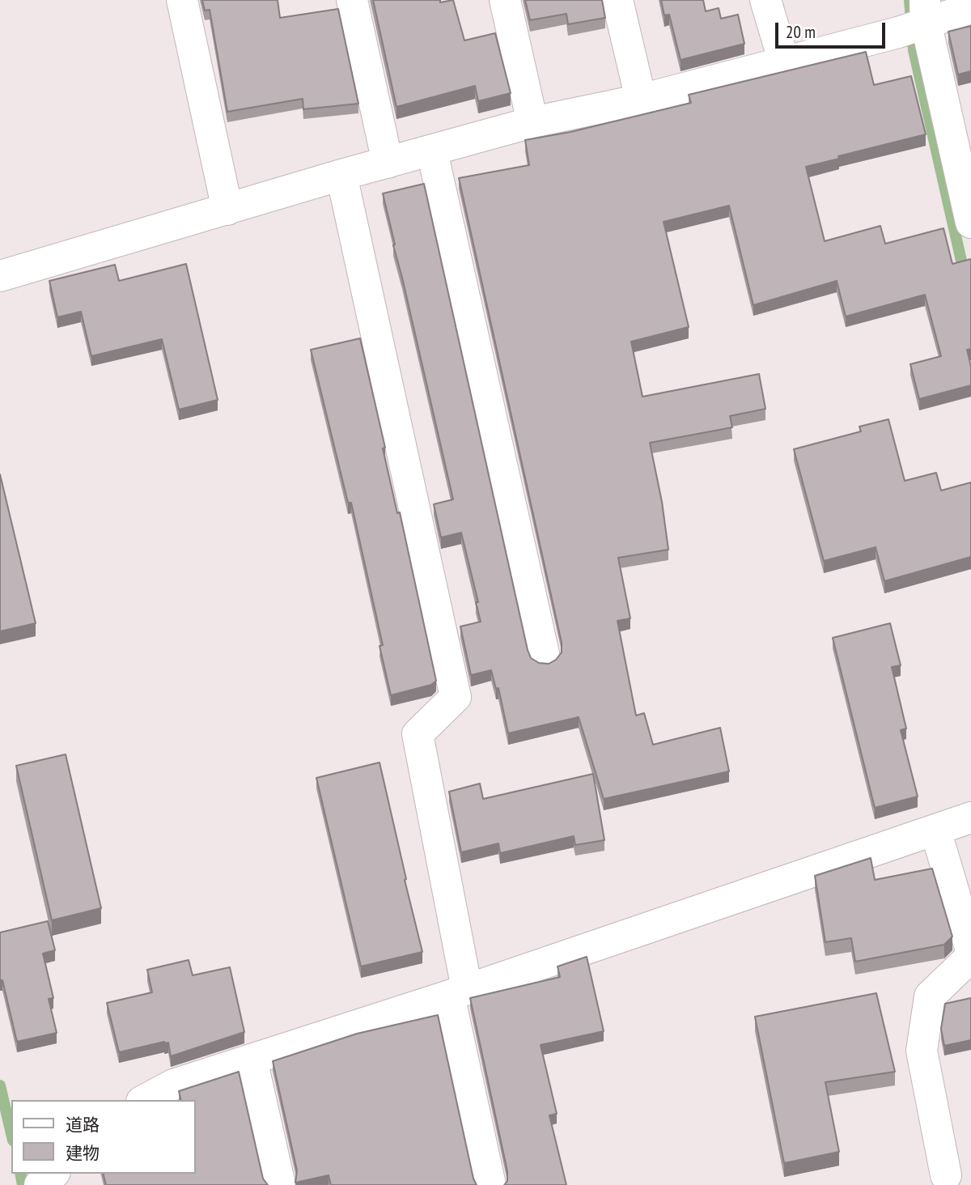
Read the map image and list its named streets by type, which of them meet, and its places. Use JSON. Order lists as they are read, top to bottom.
{
  "legend": ["道路", "建物"],
  "scale_bar": "20 m"
}
